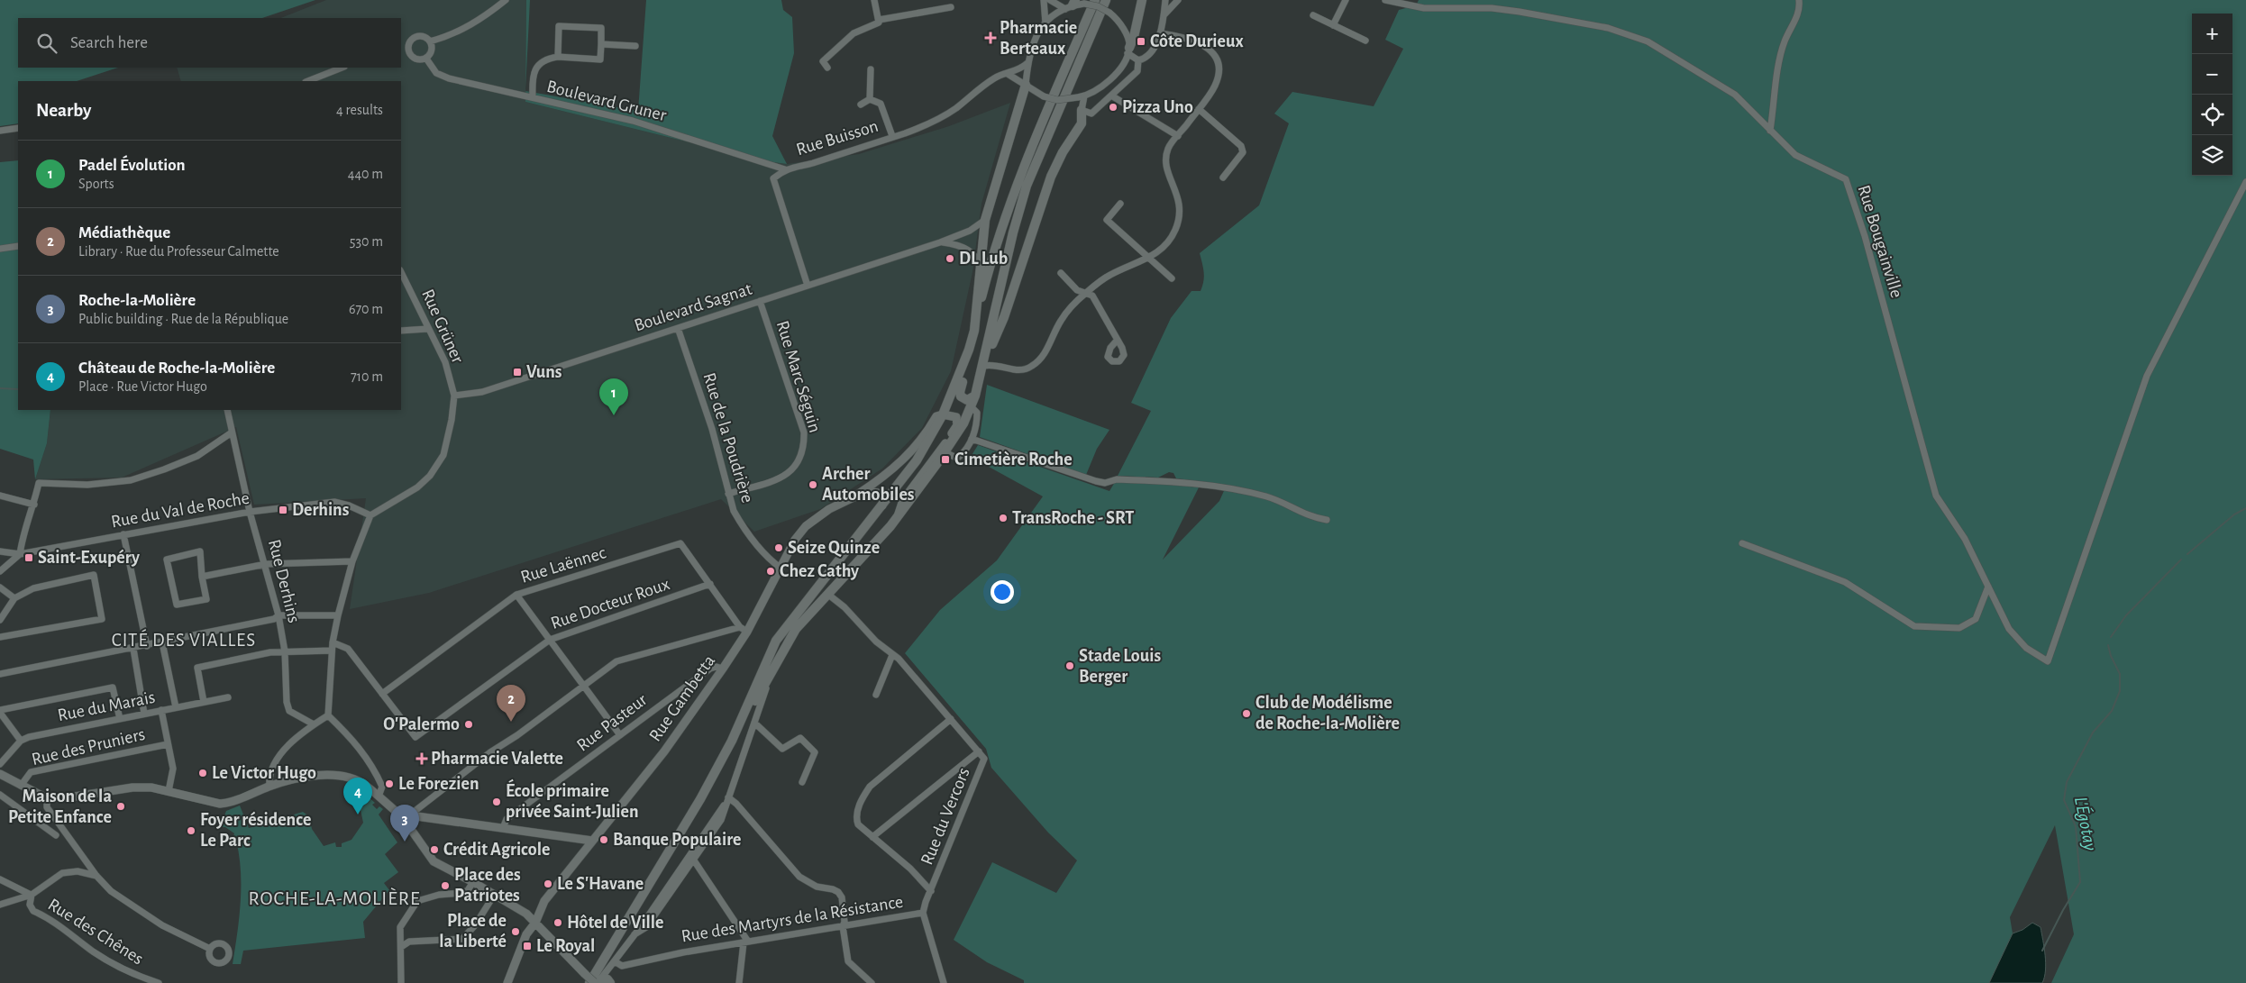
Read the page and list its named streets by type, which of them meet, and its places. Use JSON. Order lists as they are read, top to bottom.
{
  "streets": {
    "street": [
      "Boulevard Gruner",
      "Rue Buisson",
      "Rue Bougainville",
      "Boulevard Sagnat",
      "Rue Grüner",
      "Rue Marc Séguin",
      "Rue de la Poudrière",
      "Rue du Val de Roche",
      "Rue Laënnec",
      "Rue Derhins",
      "Rue Docteur Roux",
      "Rue Gambetta",
      "Rue du Marais",
      "Rue Pasteur",
      "Rue des Pruniers",
      "Rue du Vercors",
      "Rue des Martyrs de la Résistance",
      "Rue des Chênes"
    ]
  },
  "crossings": [
    ["Boulevard Gruner", "Rue Buisson"],
    ["Rue Buisson", "Boulevard Sagnat"],
    ["Boulevard Sagnat", "Rue Grüner"],
    ["Boulevard Sagnat", "Rue Marc Séguin"],
    ["Boulevard Sagnat", "Rue de la Poudrière"],
    ["Rue Marc Séguin", "Rue de la Poudrière"],
    ["Rue de la Poudrière", "Rue Gambetta"],
    ["Rue du Val de Roche", "Rue Derhins"],
    ["Rue Laënnec", "Rue Docteur Roux"],
    ["Rue Gambetta", "Rue Pasteur"],
    ["Rue du Vercors", "Rue des Martyrs de la Résistance"]
  ],
  "districts": ["CITÉ DES VIALLES", "ROCHE-LA-MOLIÈRE"],
  "water": ["L'Égotay"],
  "places": {
    "health": ["Pharmacie Berteaux", "Pharmacie Valette"],
    "transit": [
      "Côte Durieux",
      "Vuns",
      "Cimetière Roche",
      "Derhins",
      "Saint-Exupéry",
      "Le Royal"
    ],
    "other": [
      "Pizza Uno",
      "DL Lub",
      "Archer Automobiles",
      "TransRoche - SRT",
      "Seize Quinze",
      "Chez Cathy",
      "Stade Louis Berger",
      "Club de Modélisme de Roche-la-Molière",
      "O'Palermo",
      "Le Victor Hugo",
      "Le Forezien",
      "École primaire privée Saint-Julien",
      "Maison de la Petite Enfance",
      "Foyer résidence Le Parc",
      "Banque Populaire",
      "Crédit Agricole",
      "Le S'Havane",
      "Place des Patriotes",
      "Hôtel de Ville",
      "Place de la Liberté"
    ]
  },
  "page": {
    "map_buttons": ["+", "−"],
    "search": "Search here",
    "heading": ["Nearby", "4 results"],
    "list": [
      {
        "mark": "1",
        "name": "Padel Évolution",
        "note": "Sports",
        "value": "440 m"
      },
      {
        "mark": "2",
        "name": "Médiathèque",
        "note": "Library · Rue du Professeur Calmette",
        "value": "530 m"
      },
      {
        "mark": "3",
        "name": "Roche-la-Molière",
        "note": "Public building · Rue de la République",
        "value": "670 m"
      },
      {
        "mark": "4",
        "name": "Château de Roche-la-Molière",
        "note": "Place · Rue Victor Hugo",
        "value": "710 m"
      }
    ],
    "pins": [
      "1",
      "2",
      "4",
      "3"
    ]
  }
}
